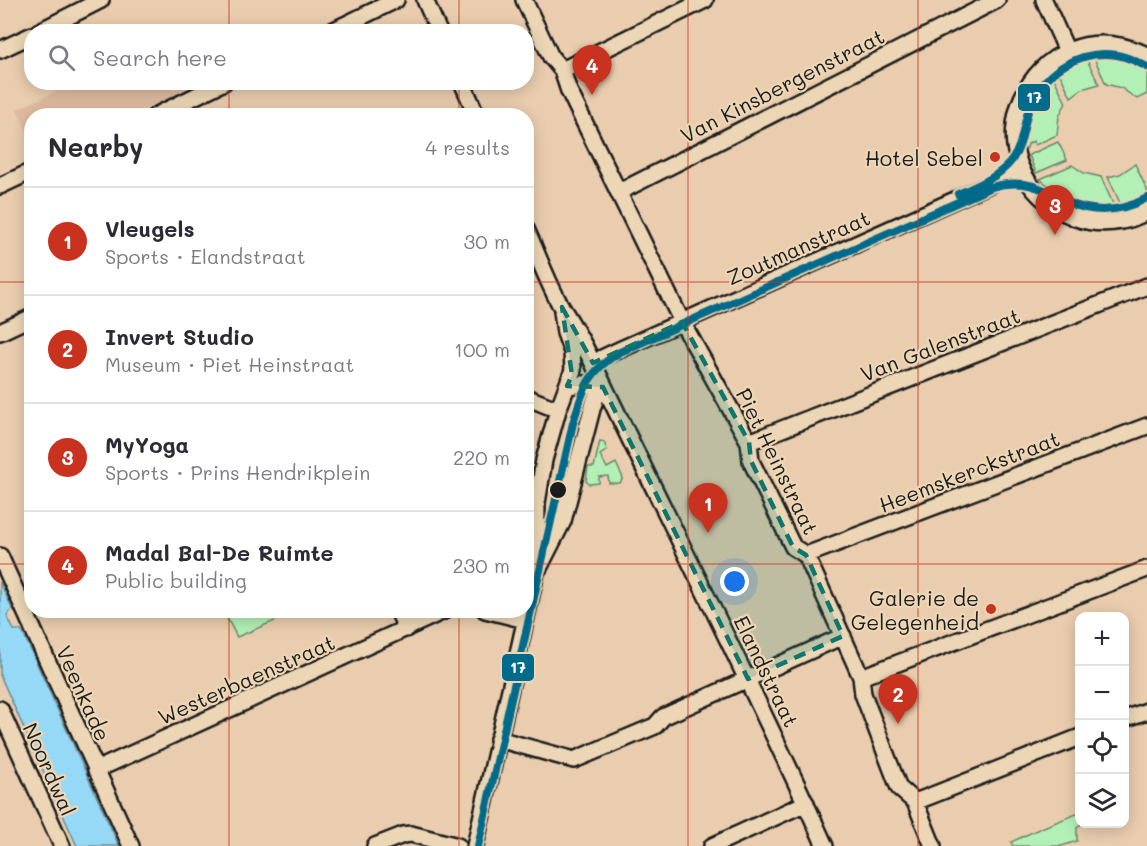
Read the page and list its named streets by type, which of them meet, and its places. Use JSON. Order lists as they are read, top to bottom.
{
  "streets": {
    "street": [
      "Van Kinsbergenstraat",
      "Zoutmanstraat",
      "Van Galenstraat",
      "Piet Heinstraat",
      "Heemskerckstraat",
      "Elandstraat",
      "Westerbaenstraat",
      "Veenkade",
      "Noordwal"
    ]
  },
  "crossings": [
    ["Van Kinsbergenstraat", "Piet Heinstraat"],
    ["Zoutmanstraat", "Piet Heinstraat"],
    ["Zoutmanstraat", "Elandstraat"],
    ["Van Galenstraat", "Piet Heinstraat"],
    ["Piet Heinstraat", "Heemskerckstraat"],
    ["Westerbaenstraat", "Veenkade"]
  ],
  "places": ["Hotel Sebel", "Galerie de Gelegenheid"],
  "lines": ["transit line 17"],
  "page": {
    "search": "Search here",
    "pins": [
      "4",
      "3",
      "1",
      "2"
    ],
    "heading": ["Nearby", "4 results"],
    "list": [
      {
        "mark": "1",
        "name": "Vleugels",
        "note": "Sports · Elandstraat",
        "value": "30 m"
      },
      {
        "mark": "2",
        "name": "Invert Studio",
        "note": "Museum · Piet Heinstraat",
        "value": "100 m"
      },
      {
        "mark": "3",
        "name": "MyYoga",
        "note": "Sports · Prins Hendrikplein",
        "value": "220 m"
      },
      {
        "mark": "4",
        "name": "Madal Bal-De Ruimte",
        "note": "Public building",
        "value": "230 m"
      }
    ],
    "map_buttons": ["+", "−"]
  }
}
